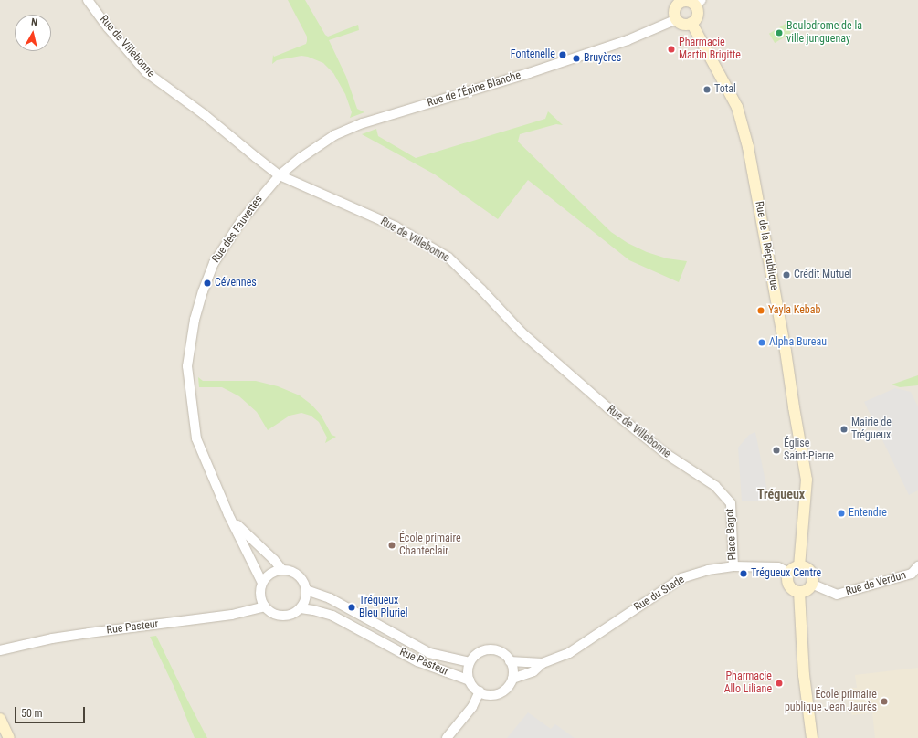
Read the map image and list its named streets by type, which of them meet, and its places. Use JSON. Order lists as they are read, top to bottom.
{
  "streets": {
    "main road": ["Rue de la République"],
    "street": [
      "Rue de Villebonne",
      "Rue de l'Épine Blanche",
      "Rue des Fauvettes",
      "Place Bagot",
      "Rue de Verdun",
      "Rue du Stade",
      "Rue Pasteur"
    ]
  },
  "crossings": [
    ["Rue de Villebonne", "Rue de l'Épine Blanche"],
    ["Rue de Villebonne", "Rue des Fauvettes"],
    ["Rue de Villebonne", "Place Bagot"],
    ["Rue de l'Épine Blanche", "Rue des Fauvettes"],
    ["Rue de l'Épine Blanche", "Rue de la République"],
    ["Rue des Fauvettes", "Rue Pasteur"],
    ["Rue de la République", "Rue de Verdun"],
    ["Rue de la République", "Rue du Stade"],
    ["Place Bagot", "Rue du Stade"],
    ["Rue de Verdun", "Rue du Stade"]
  ],
  "districts": ["Trégueux"],
  "places": [
    "Boulodrome de la ville junguenay",
    "Pharmacie Martin Brigitte",
    "Fontenelle",
    "Bruyères",
    "Total",
    "Crédit Mutuel",
    "Cévennes",
    "Yayla Kebab",
    "Alpha Bureau",
    "Mairie de Trégueux",
    "Église Saint-Pierre",
    "Entendre",
    "École primaire Chanteclair",
    "Trégueux Centre",
    "Trégueux Bleu Pluriel",
    "Pharmacie Allo Liliane",
    "École primaire publique Jean Jaurès"
  ],
  "scale_bar": "50 m",
  "north": "top"
}
